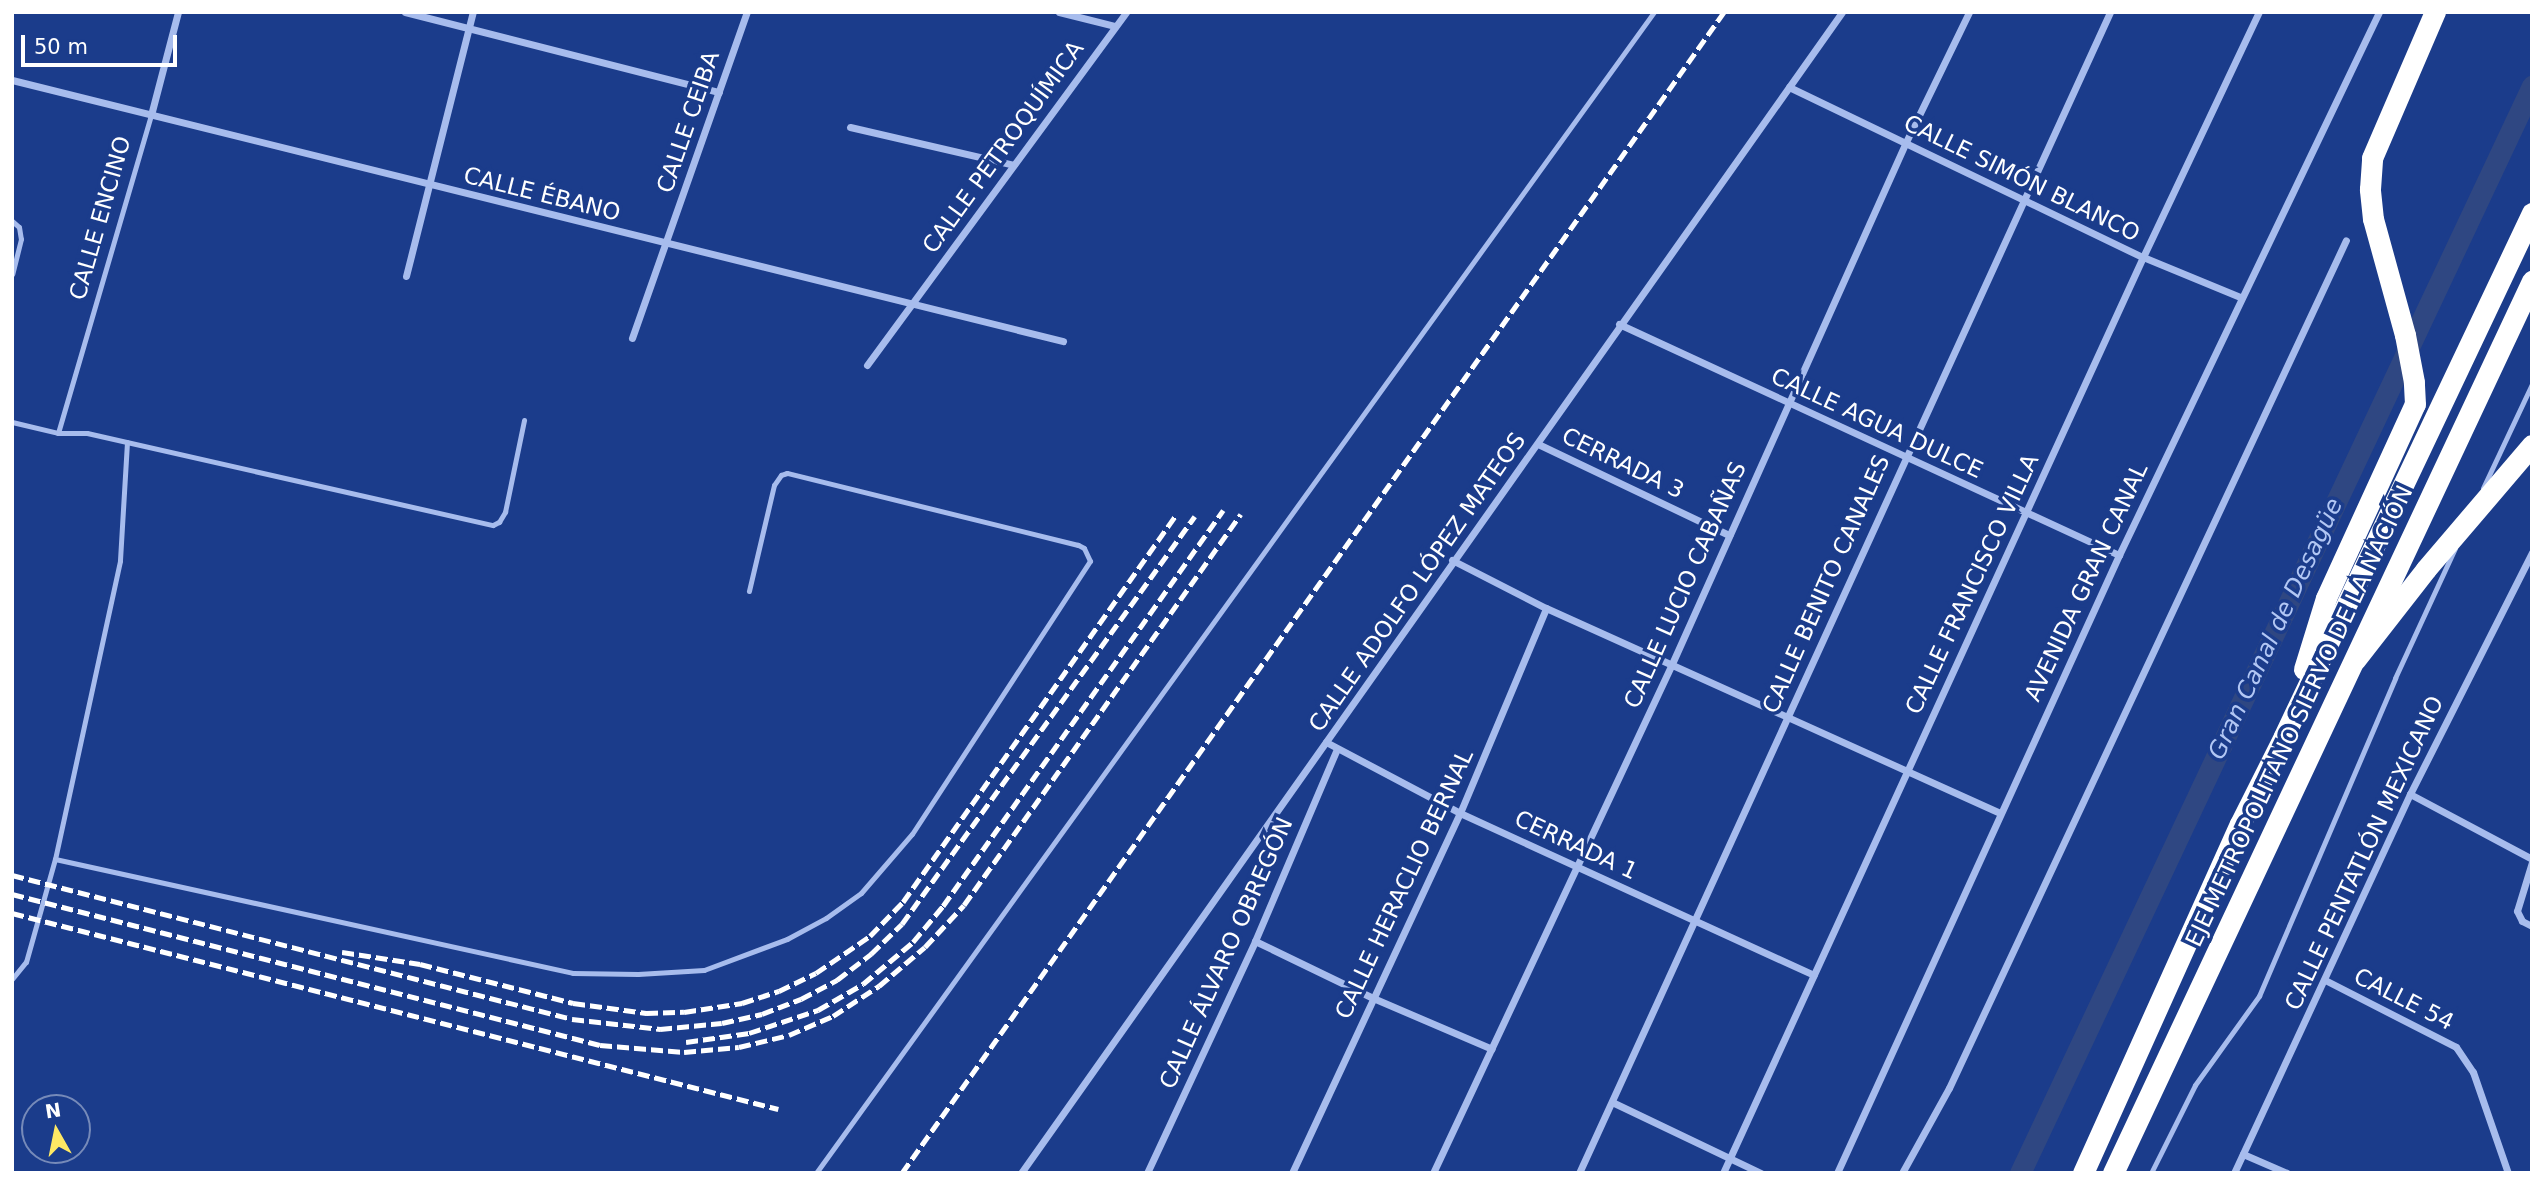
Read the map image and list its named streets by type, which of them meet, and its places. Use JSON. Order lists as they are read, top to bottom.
{
  "streets": {
    "highway": ["EJE METROPOLITANO SIERVO DE LA NACIÓN"],
    "street": [
      "CALLE CEIBA",
      "CALLE PETROQUÍMICA",
      "CALLE SIMÓN BLANCO",
      "CALLE ÉBANO",
      "CALLE ENCINO",
      "CALLE AGUA DULCE",
      "CERRADA 3",
      "CALLE ADOLFO LÓPEZ MATEOS",
      "AVENIDA GRAN CANAL",
      "CALLE BENITO CANALES",
      "CALLE FRANCISCO VILLA",
      "CALLE LUCIO CABAÑAS",
      "CERRADA 1",
      "CALLE PENTATLÓN MEXICANO",
      "CALLE HERACLIO BERNAL",
      "CALLE ÁLVARO OBREGÓN",
      "CALLE 54"
    ]
  },
  "crossings": [
    ["CALLE CEIBA", "CALLE ÉBANO"],
    ["CALLE PETROQUÍMICA", "CALLE ÉBANO"],
    ["CALLE SIMÓN BLANCO", "CALLE ADOLFO LÓPEZ MATEOS"],
    ["CALLE SIMÓN BLANCO", "AVENIDA GRAN CANAL"],
    ["CALLE SIMÓN BLANCO", "CALLE BENITO CANALES"],
    ["CALLE SIMÓN BLANCO", "CALLE FRANCISCO VILLA"],
    ["CALLE SIMÓN BLANCO", "CALLE LUCIO CABAÑAS"],
    ["CALLE ÉBANO", "CALLE ENCINO"],
    ["CALLE AGUA DULCE", "CALLE ADOLFO LÓPEZ MATEOS"],
    ["CALLE AGUA DULCE", "AVENIDA GRAN CANAL"],
    ["CALLE AGUA DULCE", "CALLE BENITO CANALES"],
    ["CALLE AGUA DULCE", "CALLE FRANCISCO VILLA"],
    ["CALLE AGUA DULCE", "CALLE LUCIO CABAÑAS"],
    ["CERRADA 3", "CALLE ADOLFO LÓPEZ MATEOS"],
    ["CERRADA 3", "CALLE LUCIO CABAÑAS"],
    ["CALLE ADOLFO LÓPEZ MATEOS", "CERRADA 1"],
    ["CALLE BENITO CANALES", "CERRADA 1"],
    ["CALLE FRANCISCO VILLA", "CERRADA 1"],
    ["CALLE LUCIO CABAÑAS", "CERRADA 1"],
    ["CERRADA 1", "CALLE HERACLIO BERNAL"],
    ["CERRADA 1", "CALLE ÁLVARO OBREGÓN"],
    ["CALLE PENTATLÓN MEXICANO", "CALLE 54"]
  ],
  "water": ["Gran Canal de Desagüe"],
  "scale_bar": "50 m",
  "north": "top"
}
